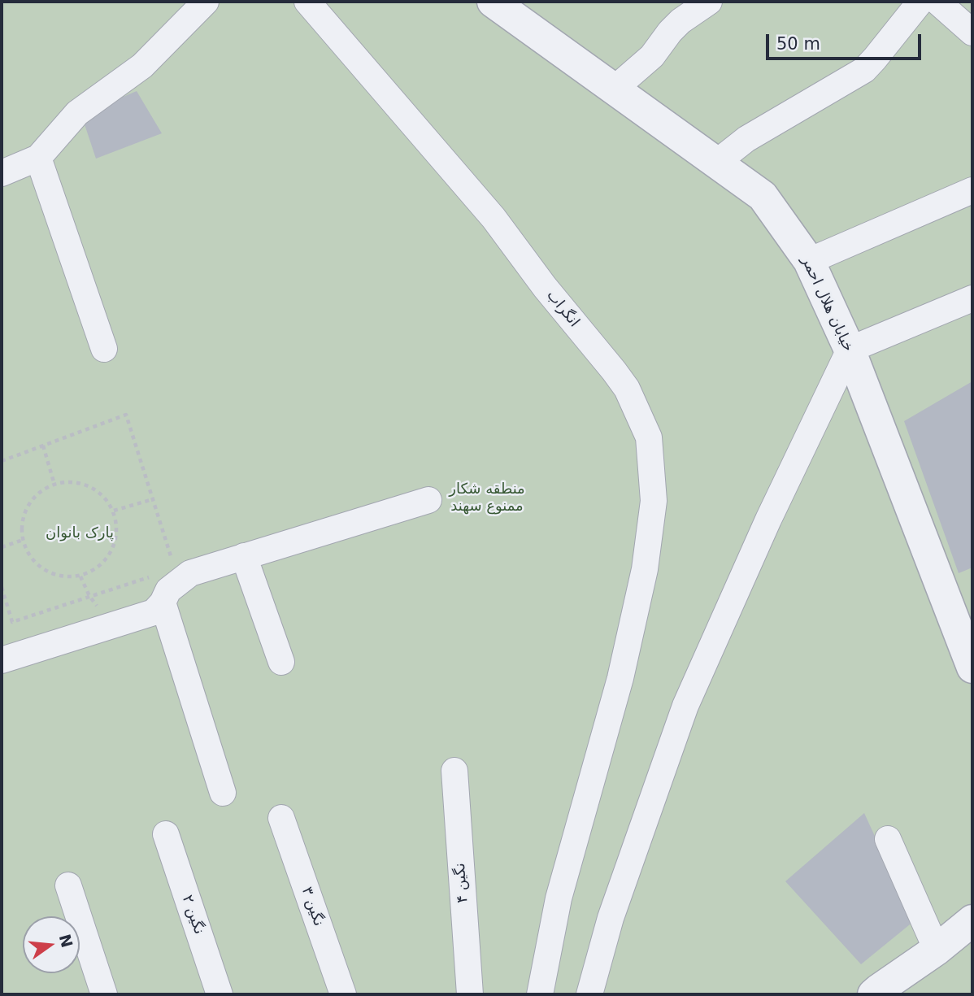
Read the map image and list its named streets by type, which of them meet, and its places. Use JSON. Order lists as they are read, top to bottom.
{
  "streets": {
    "street": [
      "خیابان هلال احمر",
      "انگراب",
      "نگین ۴",
      "نگین ۳",
      "نگین ۲"
    ]
  },
  "parks": ["منطقه شکار ممنوع سهند", "پارک بانوان"],
  "scale_bar": "50 m",
  "north": "right"
}
